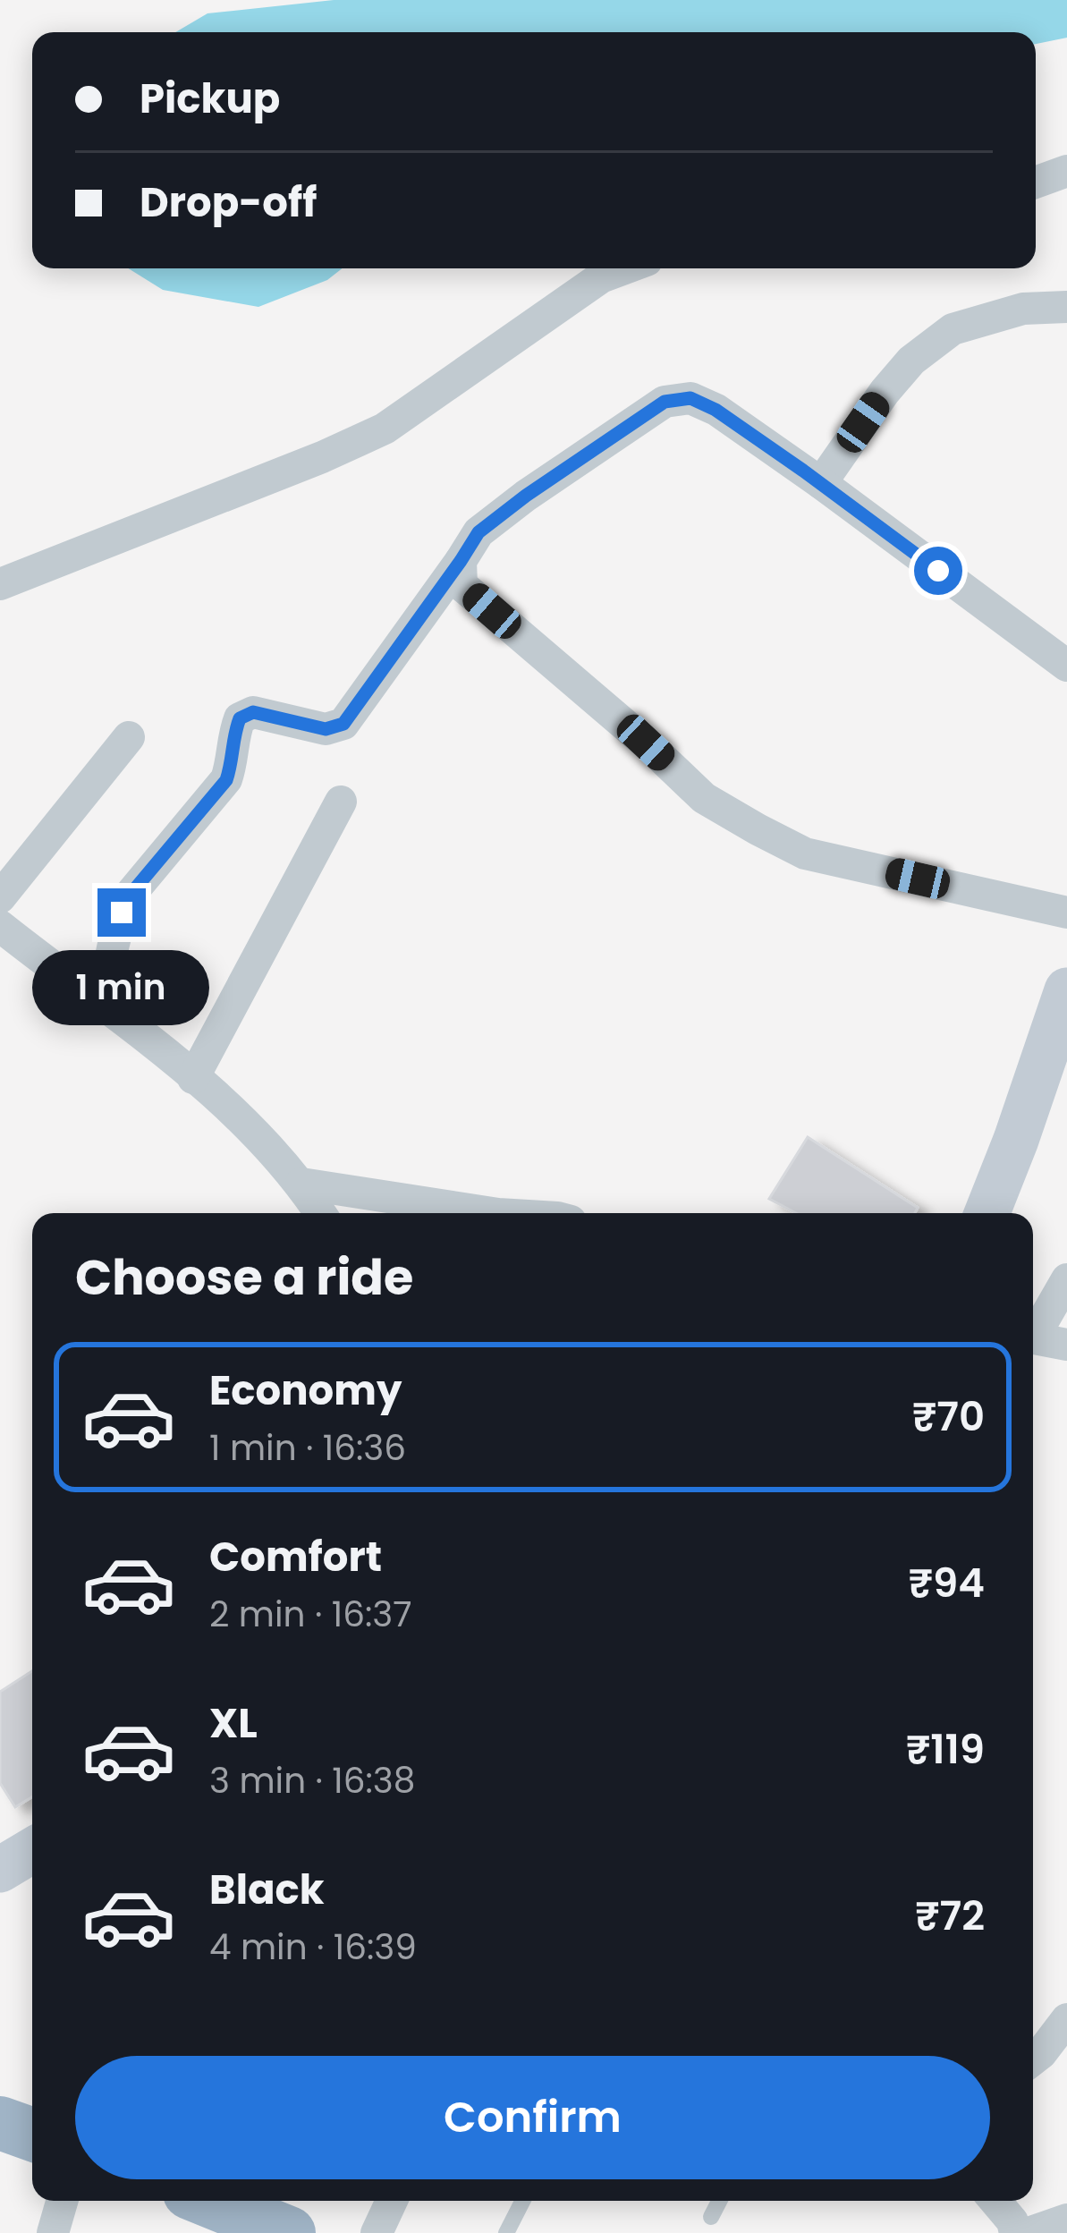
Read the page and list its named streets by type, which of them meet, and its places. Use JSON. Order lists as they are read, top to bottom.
{
  "page": {
    "banner": ["Pickup", "Drop-off"],
    "bubble": "1 min",
    "heading": "Choose a ride",
    "list": [
      {
        "name": "Economy",
        "note": "1 min · 16:36",
        "value": "₹70"
      },
      {
        "name": "Comfort",
        "note": "2 min · 16:37",
        "value": "₹94"
      },
      {
        "name": "XL",
        "note": "3 min · 16:38",
        "value": "₹119"
      },
      {
        "name": "Black",
        "note": "4 min · 16:39",
        "value": "₹72"
      }
    ],
    "buttons": "Confirm"
  }
}
